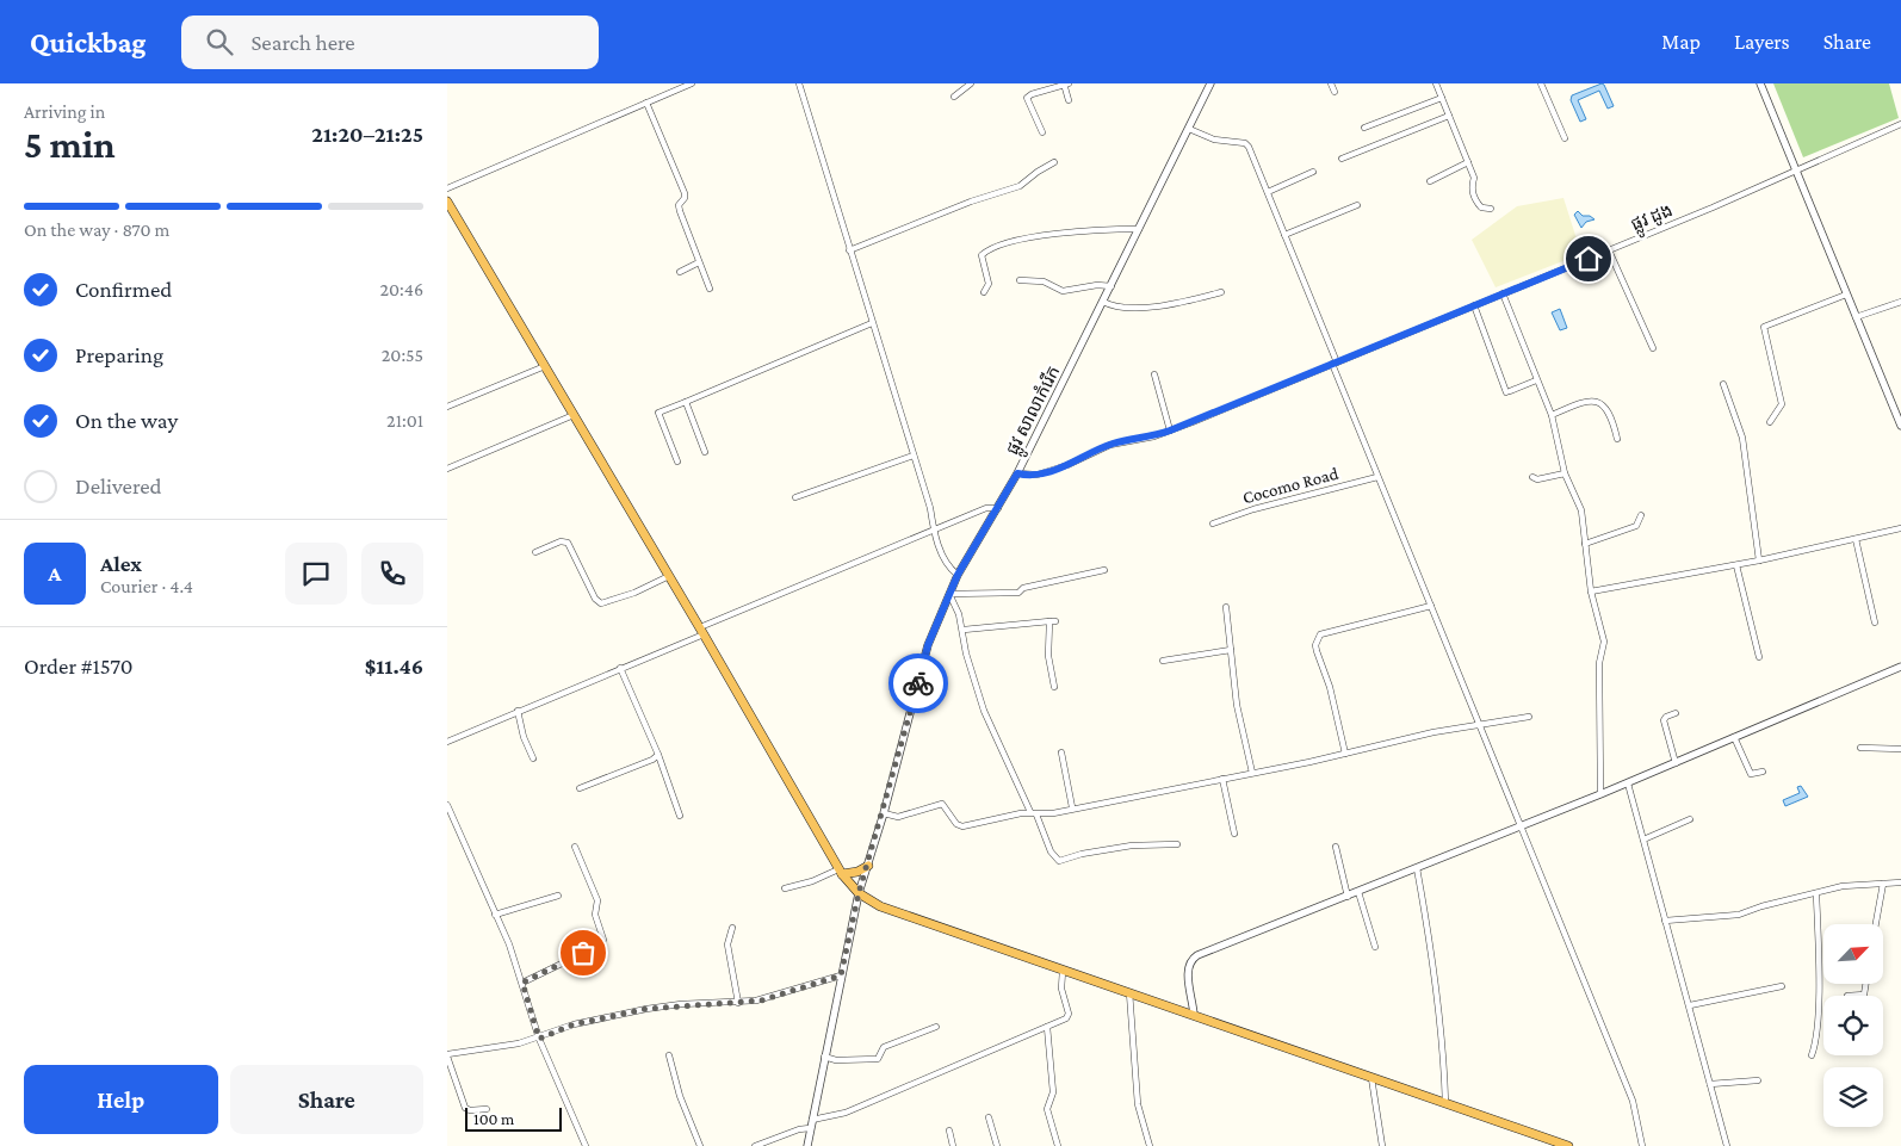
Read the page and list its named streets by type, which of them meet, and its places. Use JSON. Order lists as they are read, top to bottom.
{
  "streets": {
    "street": ["ផ្លូវ ដូង", "ផ្លូវ សាលាកំរើក", "Cocomo Road"]
  },
  "crossings": [
    ["ផ្លូវ ដូង", "ផ្លូវ សាលាកំរើក"]
  ],
  "scale_bar": "100 m",
  "north": "top right",
  "page": {
    "header": "Quickbag",
    "search": "Search here",
    "nav": ["Map", "Layers", "Share"],
    "heading": ["5 min", "Arriving in", "21:20–21:25"],
    "panel": [
      "Alex",
      "Courier · 4.4",
      "Order #1570",
      "$11.46"
    ],
    "bar": "On the way · 870 m",
    "list": [
      ["Confirmed", "20:46"],
      ["Preparing", "20:55"],
      ["On the way", "21:01"],
      "Delivered"
    ],
    "round": "A",
    "buttons": ["Help", "Share"],
    "scale": "100 m"
  }
}
